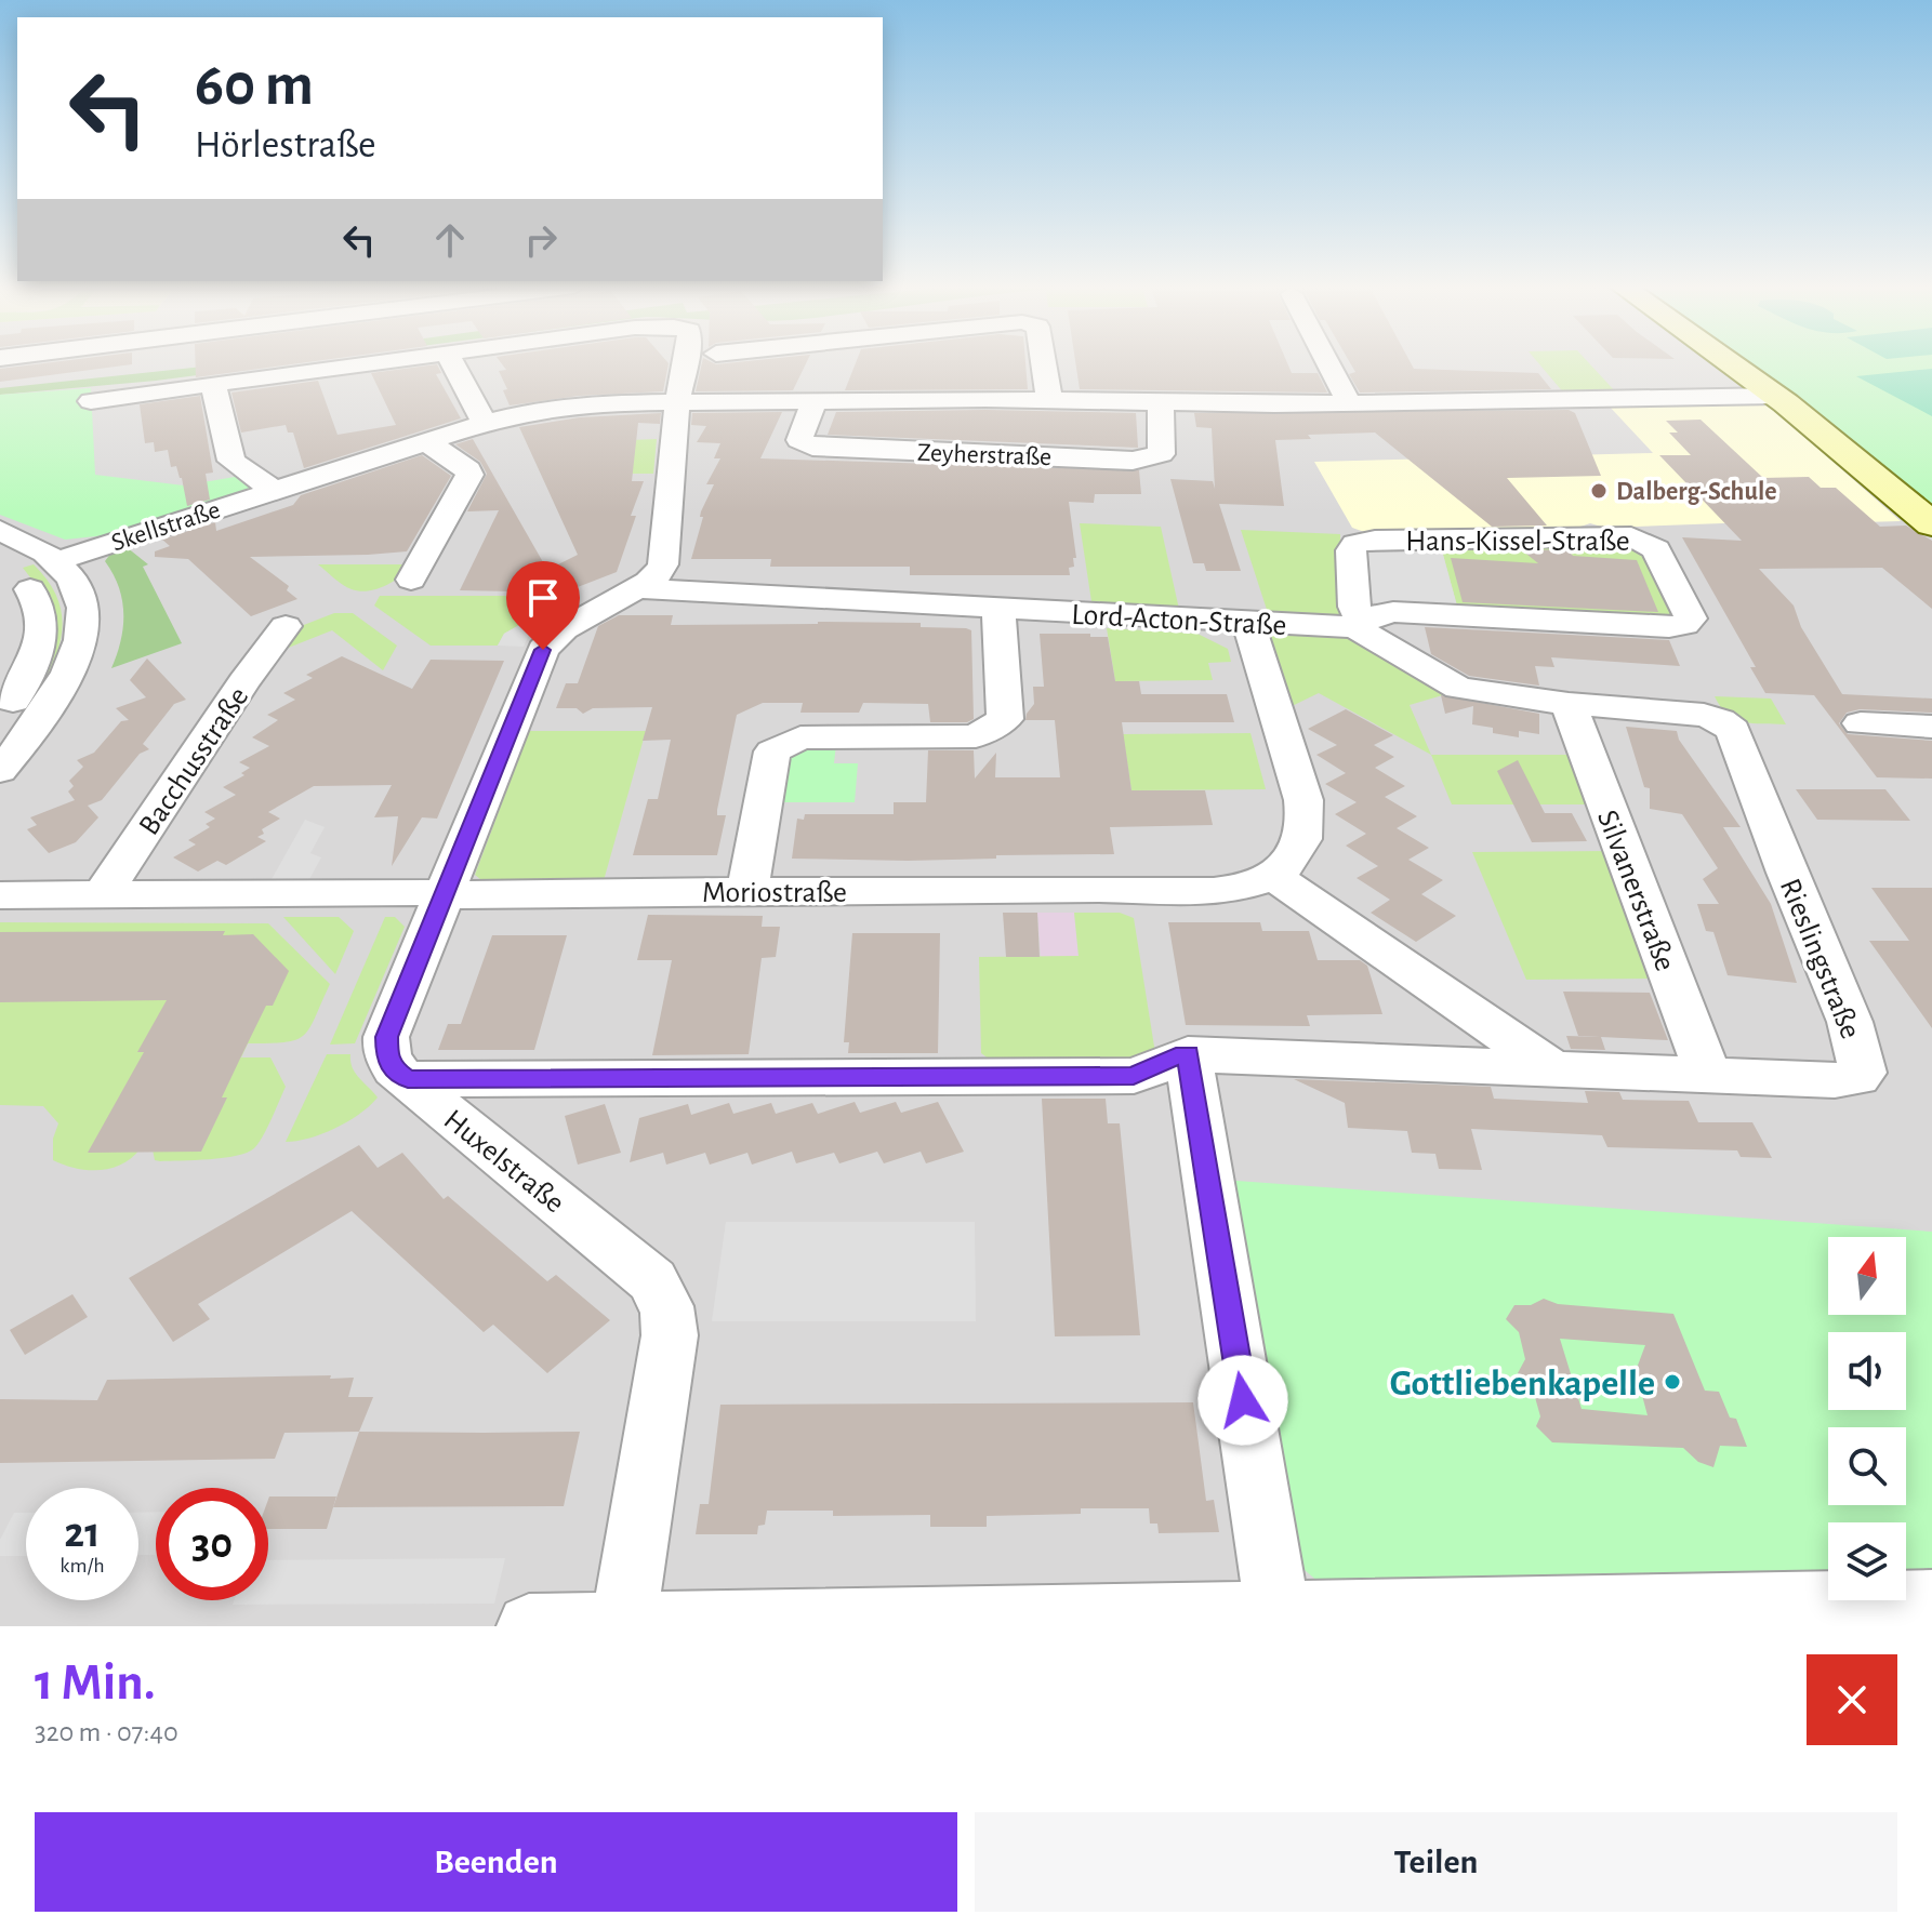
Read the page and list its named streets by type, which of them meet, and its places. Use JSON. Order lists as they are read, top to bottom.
{
  "streets": {
    "street": [
      "Zeyherstraße",
      "Skellstraße",
      "Hans-Kissel-Straße",
      "Lord-Acton-Straße",
      "Bacchusstraße",
      "Silvanerstraße",
      "Moriostraße",
      "Rieslingstraße",
      "Huxelstraße"
    ]
  },
  "crossings": [
    ["Zeyherstraße", "Skellstraße"],
    ["Skellstraße", "Huxelstraße"],
    ["Hans-Kissel-Straße", "Lord-Acton-Straße"],
    ["Lord-Acton-Straße", "Silvanerstraße"],
    ["Lord-Acton-Straße", "Rieslingstraße"],
    ["Lord-Acton-Straße", "Huxelstraße"],
    ["Bacchusstraße", "Moriostraße"],
    ["Silvanerstraße", "Rieslingstraße"],
    ["Moriostraße", "Huxelstraße"]
  ],
  "places": ["Dalberg-Schule", "Gottliebenkapelle"],
  "north": "top",
  "page": {
    "turn": ["60 m", "Hörlestraße"],
    "speed": "21 km/h",
    "limit": "30",
    "heading": ["1 Min.", "320 m · 07:40"],
    "buttons": ["Beenden", "Teilen"]
  }
}
